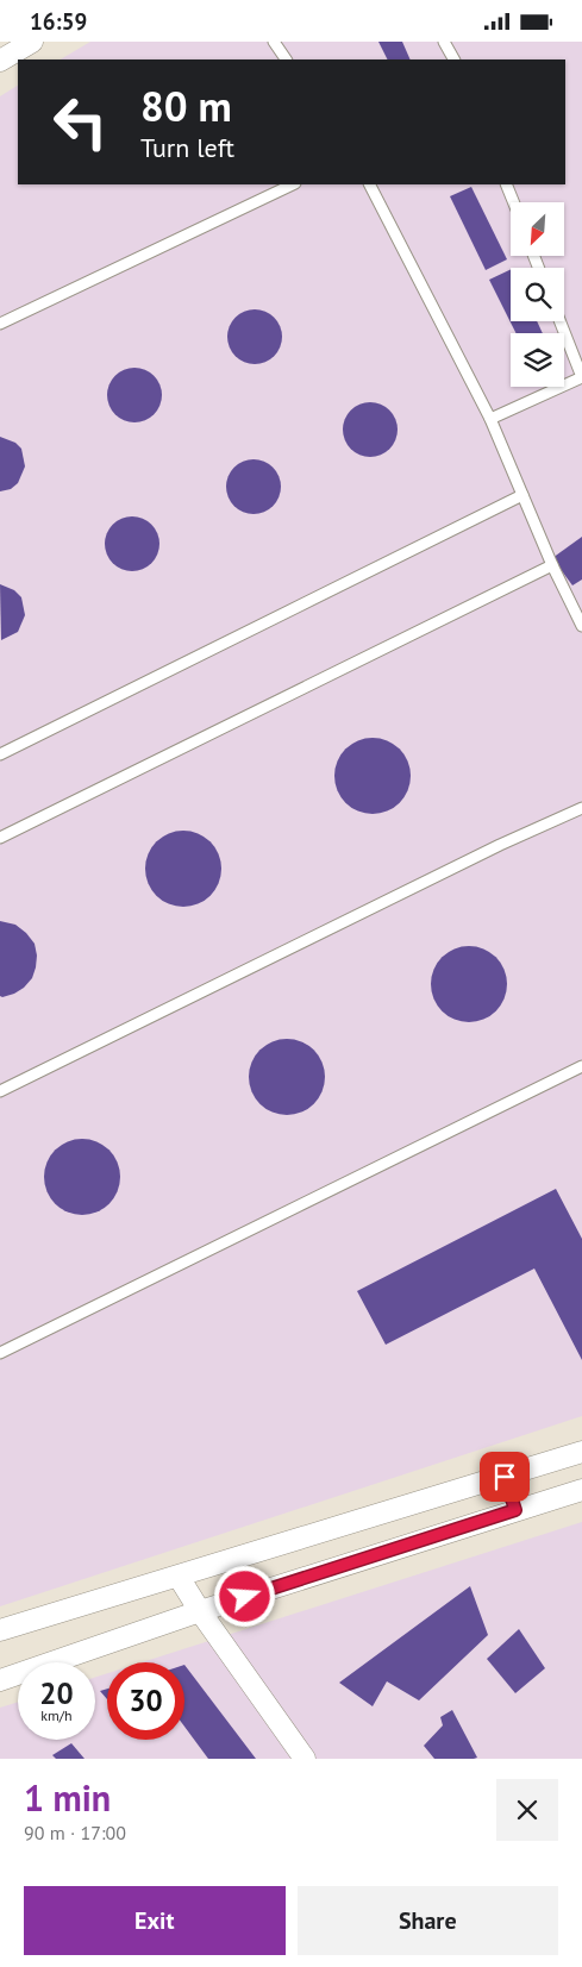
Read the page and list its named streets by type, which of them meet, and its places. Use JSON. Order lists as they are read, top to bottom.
{
  "north": "bottom left",
  "page": {
    "status": "16:59",
    "turn": ["80 m", "Turn left"],
    "speed": "20 km/h",
    "limit": "30",
    "heading": ["1 min", "90 m · 17:00"],
    "buttons": ["Exit", "Share"]
  }
}
